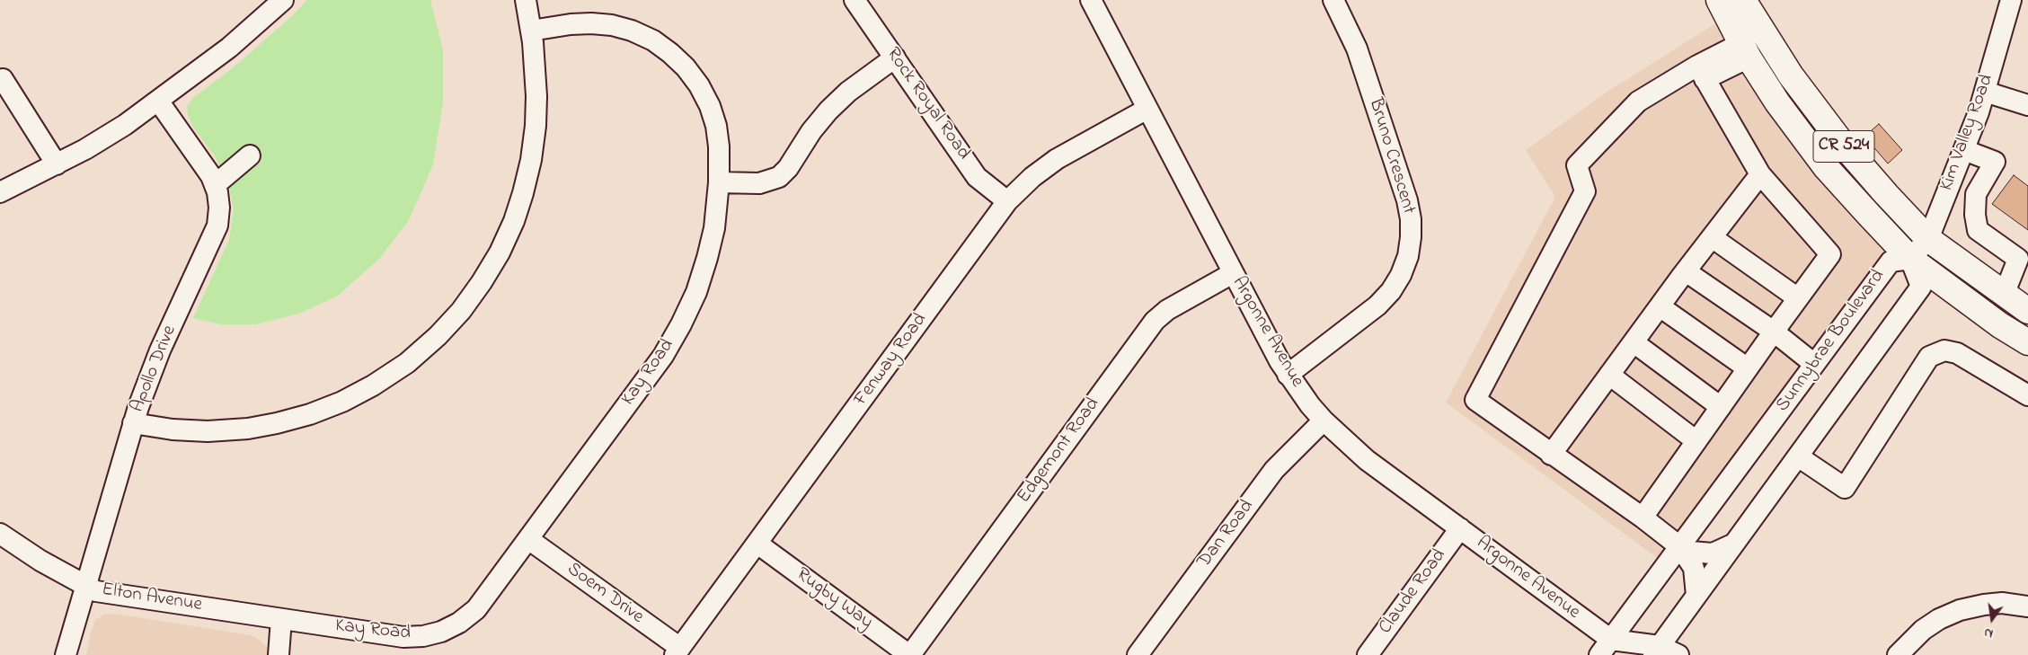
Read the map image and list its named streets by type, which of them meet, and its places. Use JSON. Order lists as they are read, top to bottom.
{
  "streets": {
    "main road": ["CR 524"],
    "street": [
      "Rock Royal Road",
      "Kim Valley Road",
      "Bruno Crescent",
      "Argonne Avenue",
      "Sunnybrae Boulevard",
      "Fenway Road",
      "Apollo Drive",
      "Kay Road",
      "Edgemont Road",
      "Dan Road",
      "Claude Road",
      "Soem Drive",
      "Elton Avenue",
      "Rugby Way"
    ]
  },
  "crossings": [
    ["Rock Royal Road", "Fenway Road"],
    ["Kim Valley Road", "CR 524"],
    ["Kim Valley Road", "Sunnybrae Boulevard"],
    ["CR 524", "Sunnybrae Boulevard"],
    ["Bruno Crescent", "Argonne Avenue"],
    ["Argonne Avenue", "Sunnybrae Boulevard"],
    ["Argonne Avenue", "Fenway Road"],
    ["Argonne Avenue", "Edgemont Road"],
    ["Argonne Avenue", "Dan Road"],
    ["Argonne Avenue", "Claude Road"],
    ["Fenway Road", "Soem Drive"],
    ["Fenway Road", "Rugby Way"],
    ["Apollo Drive", "Elton Avenue"],
    ["Kay Road", "Soem Drive"],
    ["Kay Road", "Elton Avenue"],
    ["Edgemont Road", "Rugby Way"]
  ],
  "north": "bottom"
}
